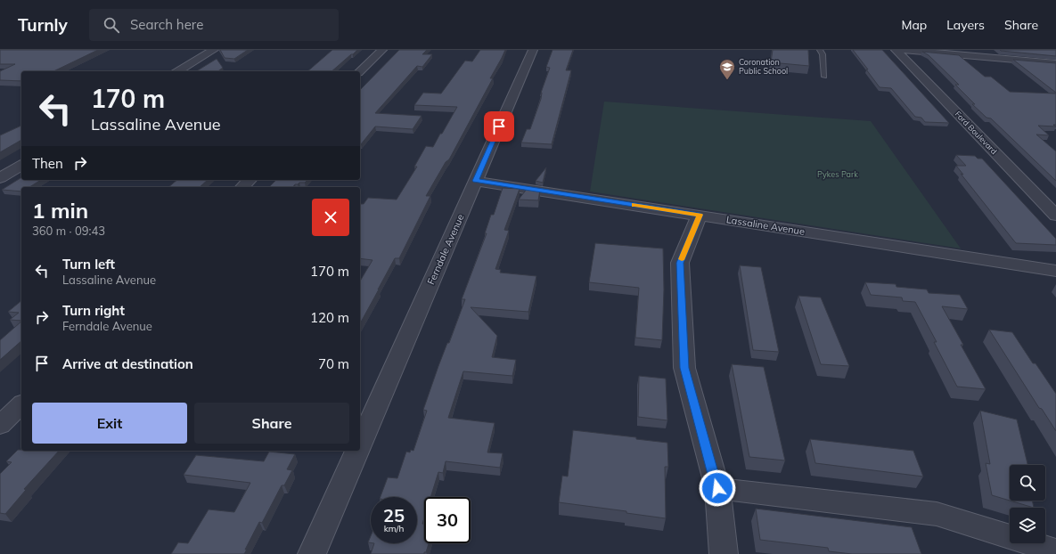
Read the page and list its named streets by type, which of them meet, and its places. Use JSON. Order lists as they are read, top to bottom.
{
  "streets": {
    "street": ["Ford Boulevard", "Lassaline Avenue", "Ferndale Avenue"]
  },
  "crossings": [
    ["Lassaline Avenue", "Ferndale Avenue"]
  ],
  "parks": ["Pykes Park"],
  "places": {
    "school or university": ["Coronation Public School"]
  },
  "page": {
    "header": "Turnly",
    "search": "Search here",
    "nav": ["Map", "Layers", "Share"],
    "turn": ["170 m", "Lassaline Avenue"],
    "then": "Then",
    "heading": ["1 min", "360 m · 09:43"],
    "list": [
      {
        "name": "Turn left",
        "note": "Lassaline Avenue",
        "value": "170 m"
      },
      {
        "name": "Turn right",
        "note": "Ferndale Avenue",
        "value": "120 m"
      },
      {
        "name": "Arrive at destination",
        "value": "70 m"
      }
    ],
    "buttons": ["Exit", "Share"],
    "speed": "25 km/h",
    "limit": "30"
  }
}
